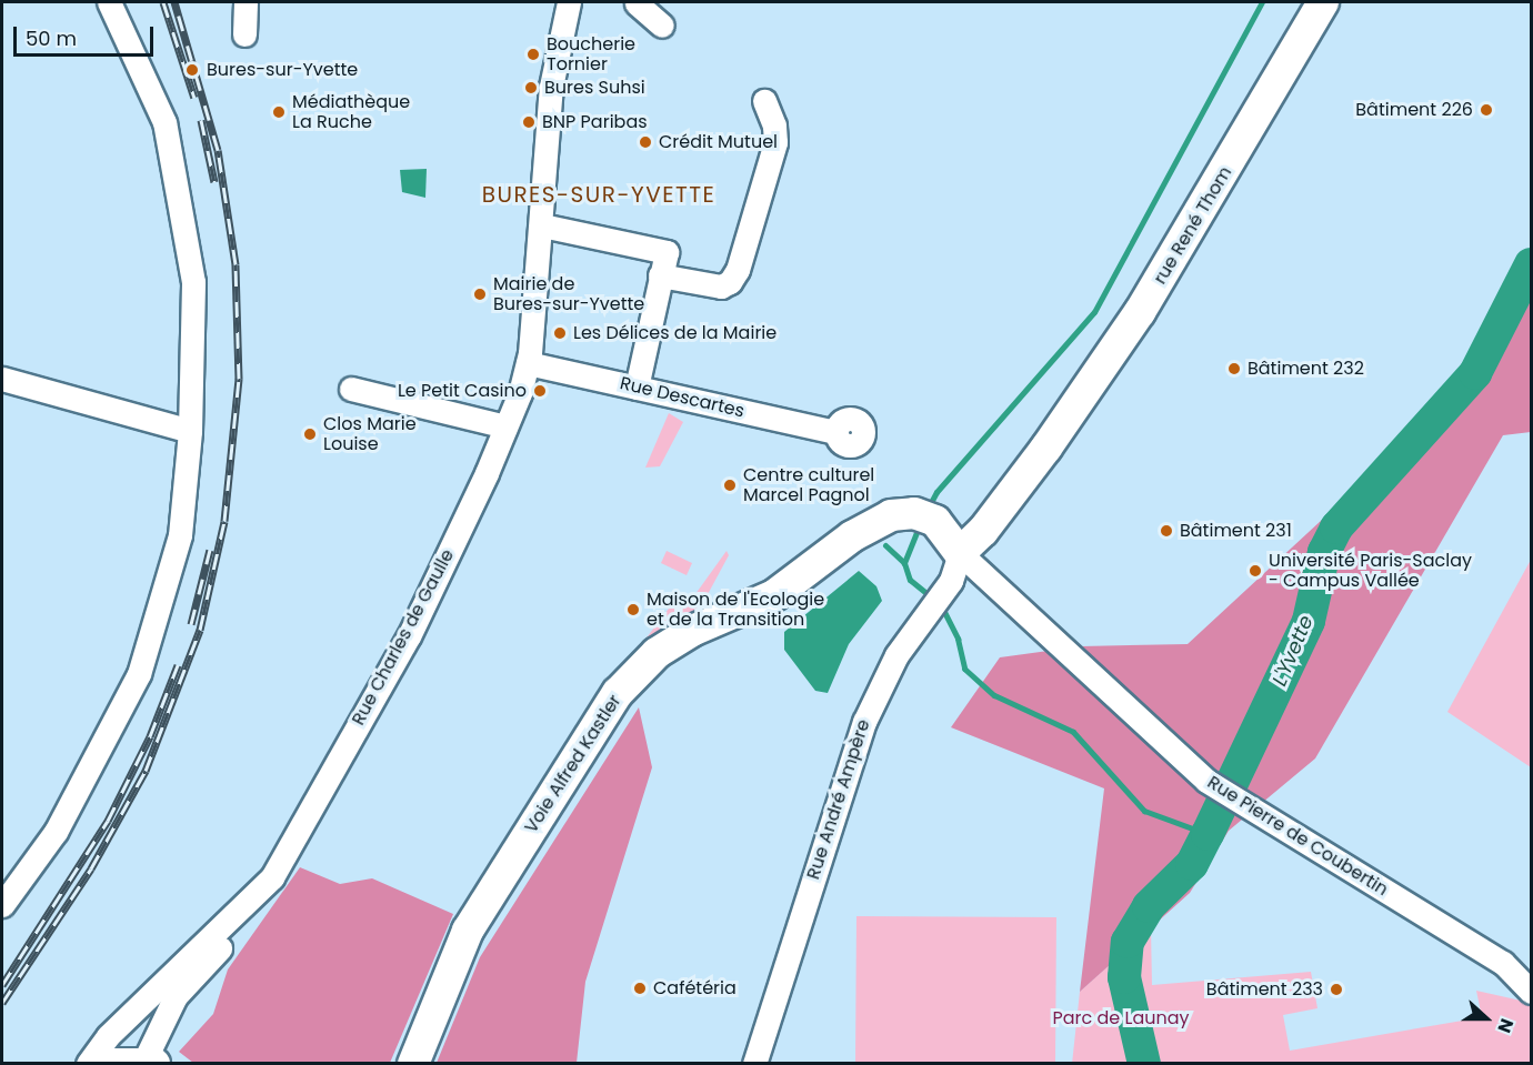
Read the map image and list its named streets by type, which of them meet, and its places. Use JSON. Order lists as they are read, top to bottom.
{
  "streets": {
    "main road": ["rue René Thom", "Rue Charles de Gaulle", "Voie Alfred Kastler"],
    "street": ["Rue Descartes", "Rue André Ampère", "Rue Pierre de Coubertin"]
  },
  "crossings": [
    ["rue René Thom", "Voie Alfred Kastler"],
    ["rue René Thom", "Rue André Ampère"],
    ["rue René Thom", "Rue Pierre de Coubertin"],
    ["Rue Descartes", "Rue Charles de Gaulle"],
    ["Voie Alfred Kastler", "Rue André Ampère"],
    ["Voie Alfred Kastler", "Rue Pierre de Coubertin"],
    ["Rue André Ampère", "Rue Pierre de Coubertin"]
  ],
  "districts": ["BURES-SUR-YVETTE"],
  "water": ["L'Yvette"],
  "parks": ["Parc de Launay"],
  "places": [
    "Boucherie Tornier",
    "Bures-sur-Yvette",
    "Bures Suhsi",
    "Bâtiment 226",
    "Médiathèque La Ruche",
    "BNP Paribas",
    "Crédit Mutuel",
    "Mairie de Bures-sur-Yvette",
    "Les Délices de la Mairie",
    "Bâtiment 232",
    "Le Petit Casino",
    "Clos Marie Louise",
    "Centre culturel Marcel Pagnol",
    "Bâtiment 231",
    "Université Paris-Saclay - Campus Vallée",
    "Maison de l'Ecologie et de la Transition",
    "Cafétéria",
    "Bâtiment 233"
  ],
  "scale_bar": "50 m",
  "north": "right"
}
